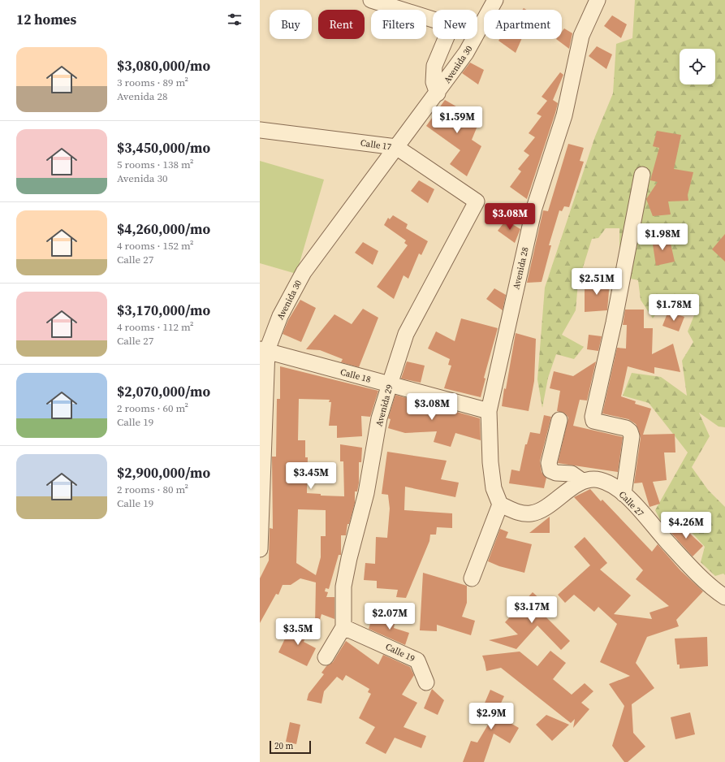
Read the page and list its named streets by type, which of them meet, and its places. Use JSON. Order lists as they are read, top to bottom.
{
  "streets": {
    "street": [
      "Avenida 30",
      "Calle 17",
      "Avenida 28",
      "Calle 18",
      "Avenida 29",
      "Calle 27",
      "Calle 19"
    ]
  },
  "crossings": [
    ["Avenida 30", "Calle 17"],
    ["Avenida 30", "Calle 18"],
    ["Calle 17", "Avenida 29"],
    ["Avenida 28", "Calle 18"],
    ["Calle 18", "Avenida 29"],
    ["Avenida 29", "Calle 19"]
  ],
  "scale_bar": "20 m",
  "page": {
    "heading": "12 homes",
    "chip": [
      "Buy",
      "Rent",
      "Filters",
      "New",
      "Apartment"
    ],
    "list": [
      {
        "name": "$3,080,000/mo",
        "note": "3 rooms · 89 m² · Avenida 28"
      },
      {
        "name": "$3,450,000/mo",
        "note": "5 rooms · 138 m² · Avenida 30"
      },
      {
        "name": "$4,260,000/mo",
        "note": "4 rooms · 152 m² · Calle 27"
      },
      {
        "name": "$3,170,000/mo",
        "note": "4 rooms · 112 m² · Calle 27"
      },
      {
        "name": "$2,070,000/mo",
        "note": "2 rooms · 60 m² · Calle 19"
      },
      {
        "name": "$2,900,000/mo",
        "note": "2 rooms · 80 m² · Calle 19"
      }
    ],
    "price": [
      "$1.59M",
      "$3.08M",
      "$1.98M",
      "$2.51M",
      "$1.78M",
      "$3.08M",
      "$3.45M",
      "$4.26M",
      "$3.17M",
      "$2.07M",
      "$3.5M",
      "$2.9M"
    ],
    "scale": "20 m"
  }
}
